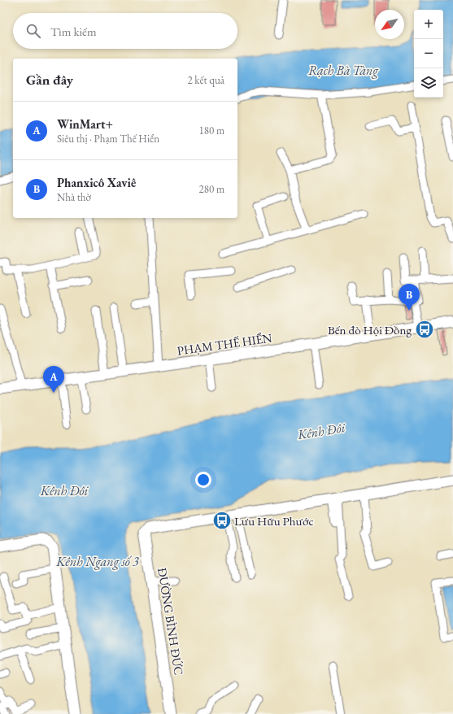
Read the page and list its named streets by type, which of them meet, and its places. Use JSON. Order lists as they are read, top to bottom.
{
  "streets": {
    "street": ["PHẠM THẾ HIỂN", "ĐƯỜNG BÌNH ĐỨC"]
  },
  "water": ["Rạch Bà Tàng", "Kênh Đôi", "Kênh Ngang số 3"],
  "places": {
    "bus stop": ["Bến đò Hội Đồng", "Lưu Hữu Phước"]
  },
  "north": "bottom left",
  "page": {
    "map_buttons": ["+", "−"],
    "search": "Tìm kiếm",
    "heading": ["Gần đây", "2 kết quả"],
    "list": [
      {
        "mark": "A",
        "name": "WinMart+",
        "note": "Siêu thị · Phạm Thế Hiển",
        "value": "180 m"
      },
      {
        "mark": "B",
        "name": "Phanxicô Xaviê",
        "note": "Nhà thờ",
        "value": "280 m"
      }
    ],
    "pins": ["B", "A"]
  }
}
